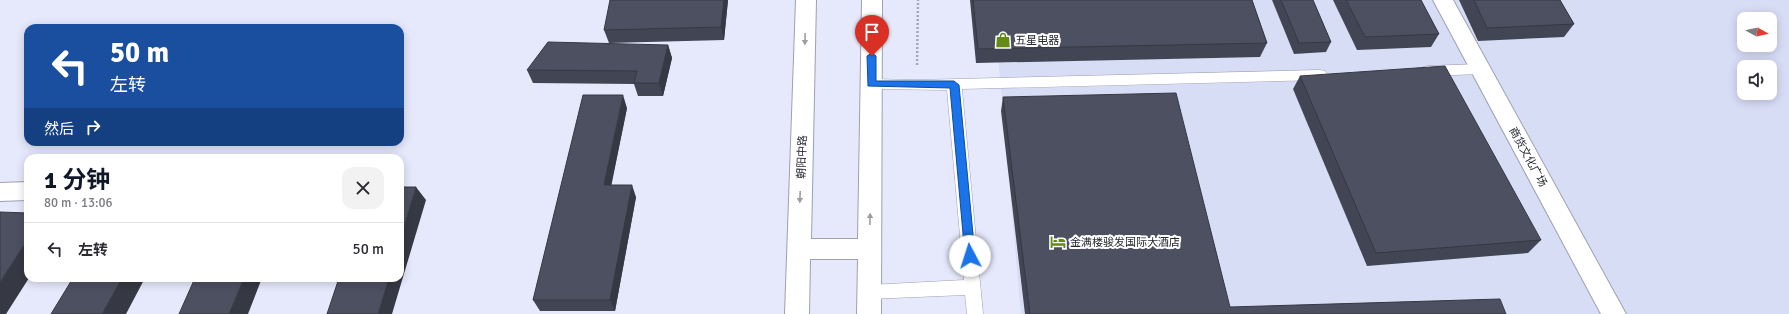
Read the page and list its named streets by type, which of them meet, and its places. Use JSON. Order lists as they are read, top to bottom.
{
  "streets": {
    "main road": ["朝阳中路", "商货文化广场"]
  },
  "places": {
    "shop": ["五星电器"],
    "hotel": ["金满楼骏发国际大酒店"]
  },
  "north": "right",
  "page": {
    "turn": ["50 m", "左转"],
    "then": "然后",
    "heading": ["1 分钟", "80 m · 13:06"],
    "list": [
      {
        "name": "左转",
        "value": "50 m"
      }
    ]
  }
}
